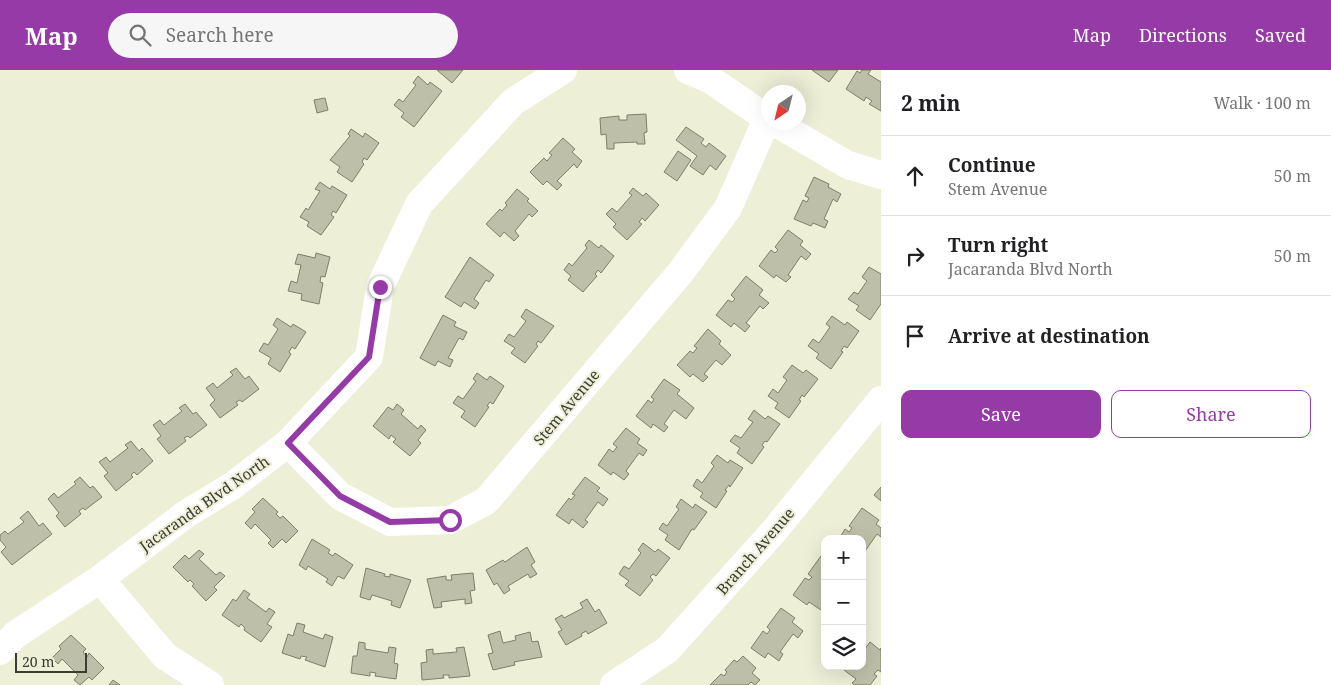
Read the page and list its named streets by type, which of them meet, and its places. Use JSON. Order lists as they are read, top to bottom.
{
  "streets": {
    "street": ["Stem Avenue", "Jacaranda Blvd North", "Branch Avenue"]
  },
  "crossings": [
    ["Stem Avenue", "Jacaranda Blvd North"]
  ],
  "scale_bar": "20 m",
  "north": "bottom left",
  "page": {
    "header": "Map",
    "search": "Search here",
    "nav": ["Map", "Directions", "Saved"],
    "heading": ["2 min", "Walk · 100 m"],
    "list": [
      ["Continue", "Stem Avenue", "50 m"],
      ["Turn right", "Jacaranda Blvd North", "50 m"],
      "Arrive at destination"
    ],
    "buttons": ["Save", "Share"],
    "map_buttons": ["+", "−"],
    "scale": "20 m"
  }
}
